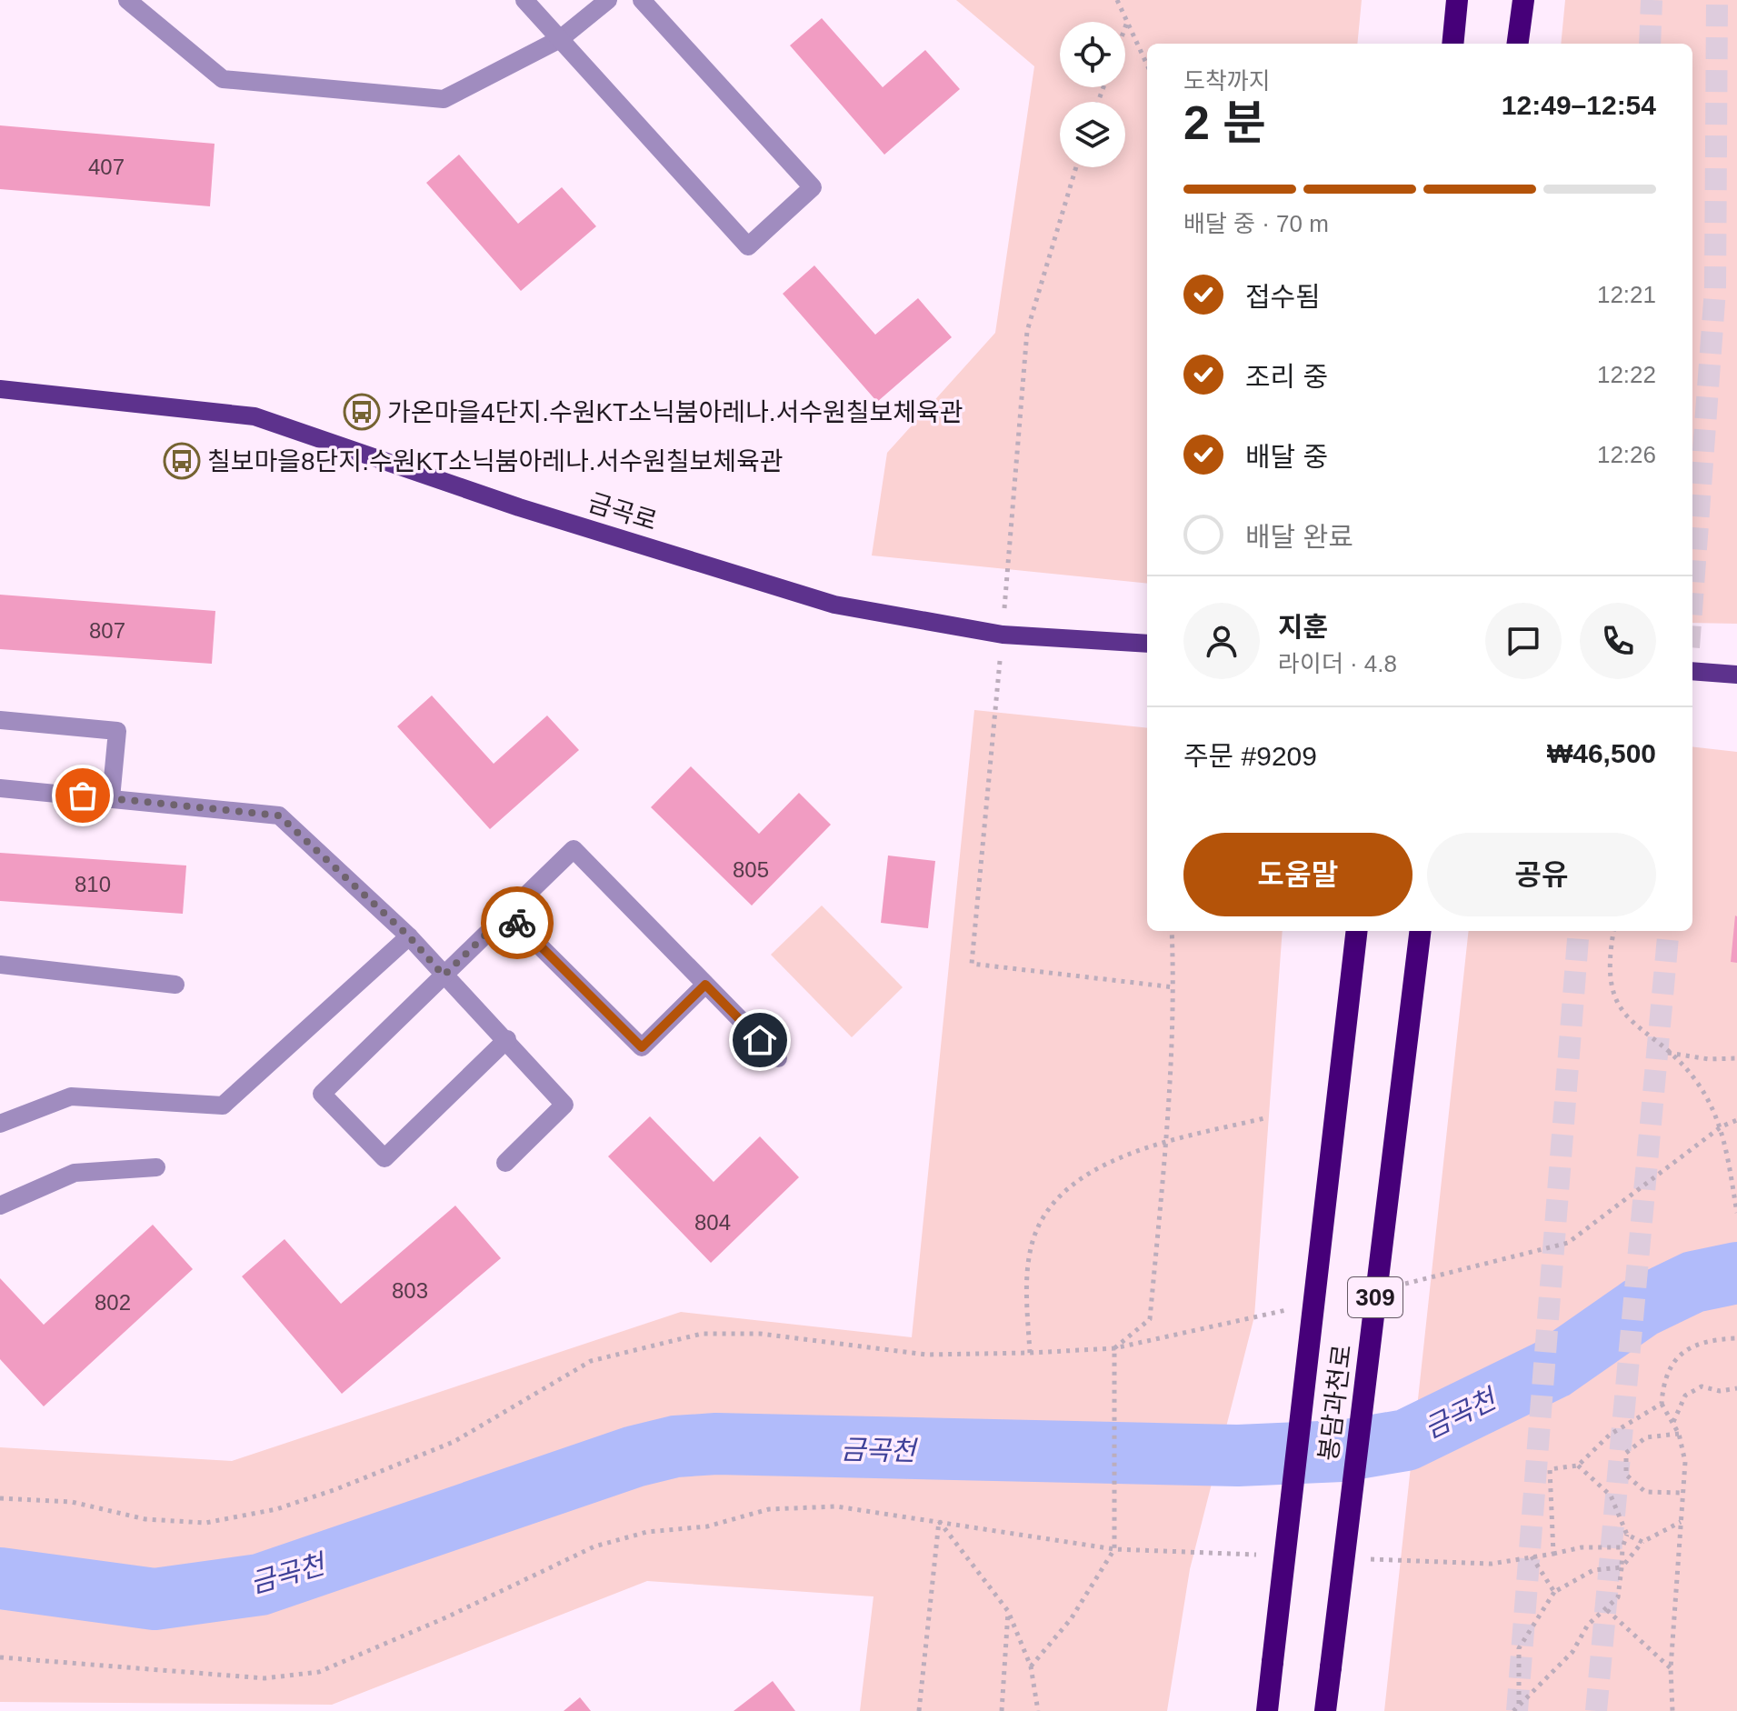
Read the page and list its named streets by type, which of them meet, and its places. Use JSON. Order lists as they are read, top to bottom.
{
  "streets": {
    "highway": ["309", "봉담과천로"],
    "main road": ["금곡로"]
  },
  "water": ["금곡천"],
  "places": {
    "bus stop": ["가온마을4단지.수원KT소닉붐아레나.서수원칠보체육관", "칠보마을8단지.수원KT소닉붐아레나.서수원칠보체육관"]
  },
  "house_numbers": [
    "407",
    "807",
    "805",
    "810",
    "804",
    "803",
    "802"
  ],
  "page": {
    "heading": ["2 분", "도착까지", "12:49–12:54"],
    "panel": [
      "지훈",
      "라이더 · 4.8",
      "주문 #9209",
      "₩46,500"
    ],
    "bar": "배달 중 · 70 m",
    "list": [
      ["접수됨", "12:21"],
      ["조리 중", "12:22"],
      ["배달 중", "12:26"],
      "배달 완료"
    ],
    "buttons": ["도움말", "공유"]
  }
}
